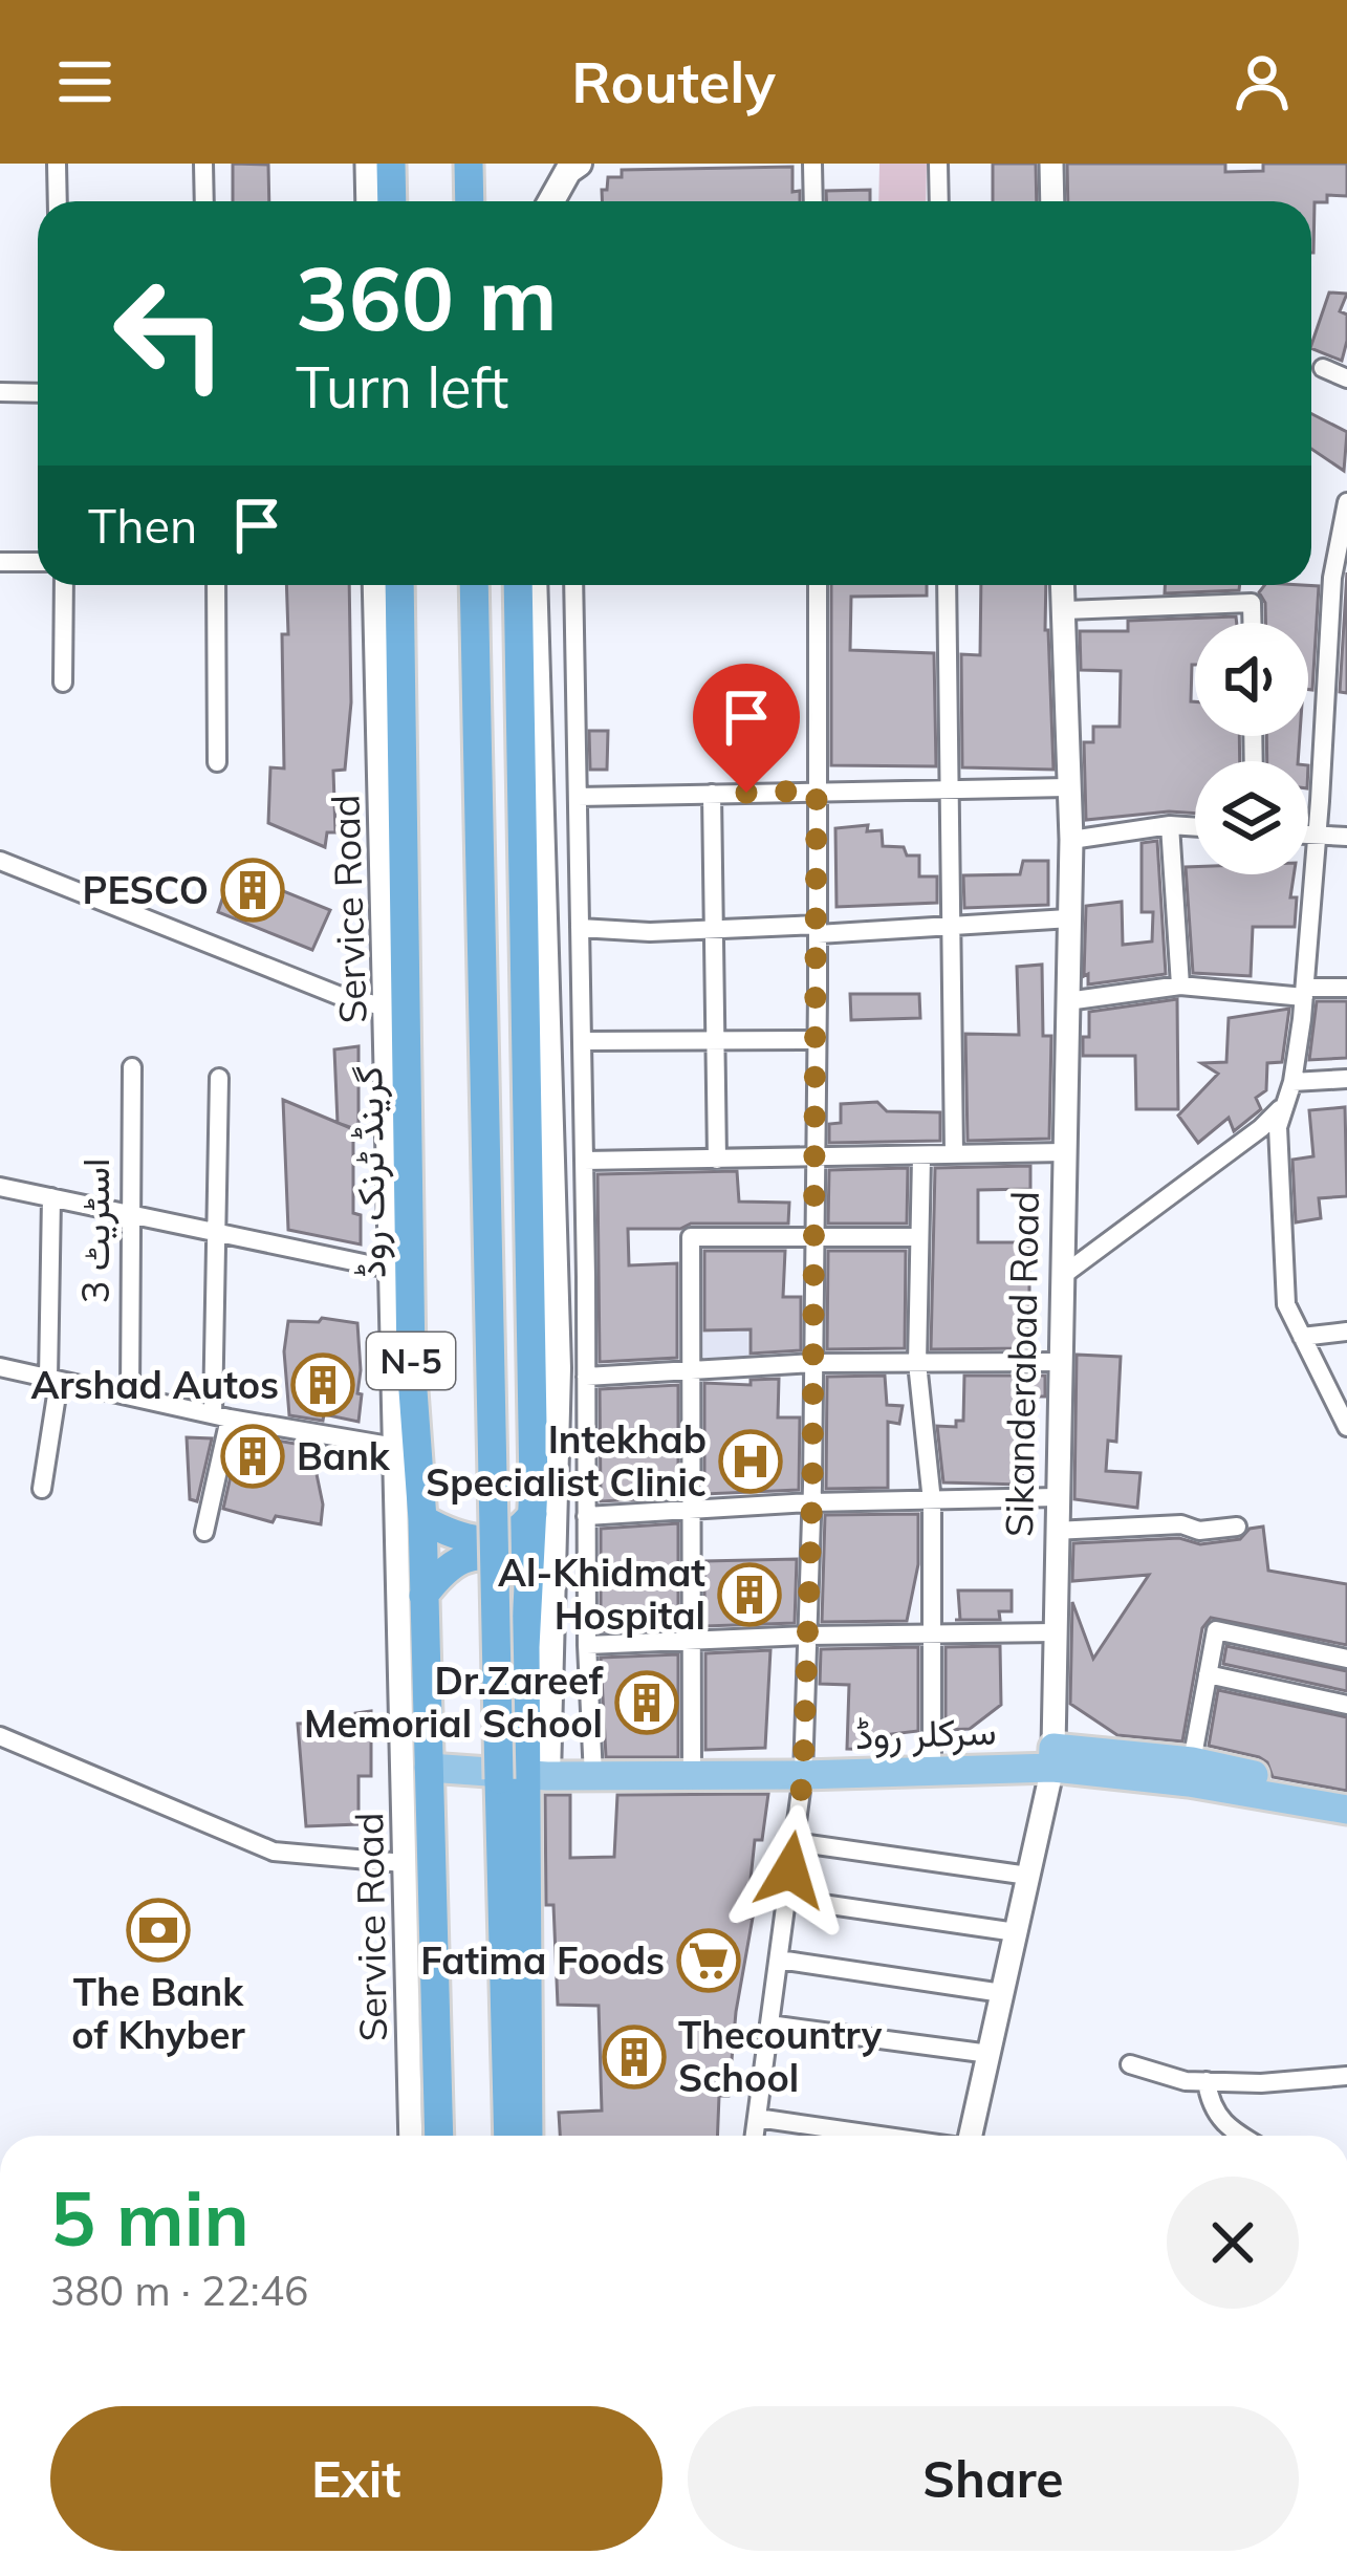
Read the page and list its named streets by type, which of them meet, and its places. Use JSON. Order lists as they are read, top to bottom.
{
  "streets": {
    "highway": ["گرینڈ ٹرنک روڈ", "N-5"],
    "main road": ["سرکلر روڈ"],
    "street": ["Service Road", "اسٹریٹ 3", "Sikanderabad Road"]
  },
  "crossings": [
    ["گرینڈ ٹرنک روڈ", "سرکلر روڈ"],
    ["Sikanderabad Road", "سرکلر روڈ"]
  ],
  "places": {
    "building": [
      "PESCO",
      "Arshad Autos",
      "Bank",
      "Al-Khidmat Hospital",
      "Dr.Zareef Memorial School",
      "Thecountry School"
    ],
    "hospital": ["Intekhab Specialist Clinic"],
    "bank": ["The Bank of Khyber"],
    "supermarket": ["Fatima Foods"]
  },
  "page": {
    "header": "Routely",
    "turn": ["360 m", "Turn left"],
    "then": "Then",
    "heading": ["5 min", "380 m · 22:46"],
    "buttons": ["Exit", "Share"]
  }
}
